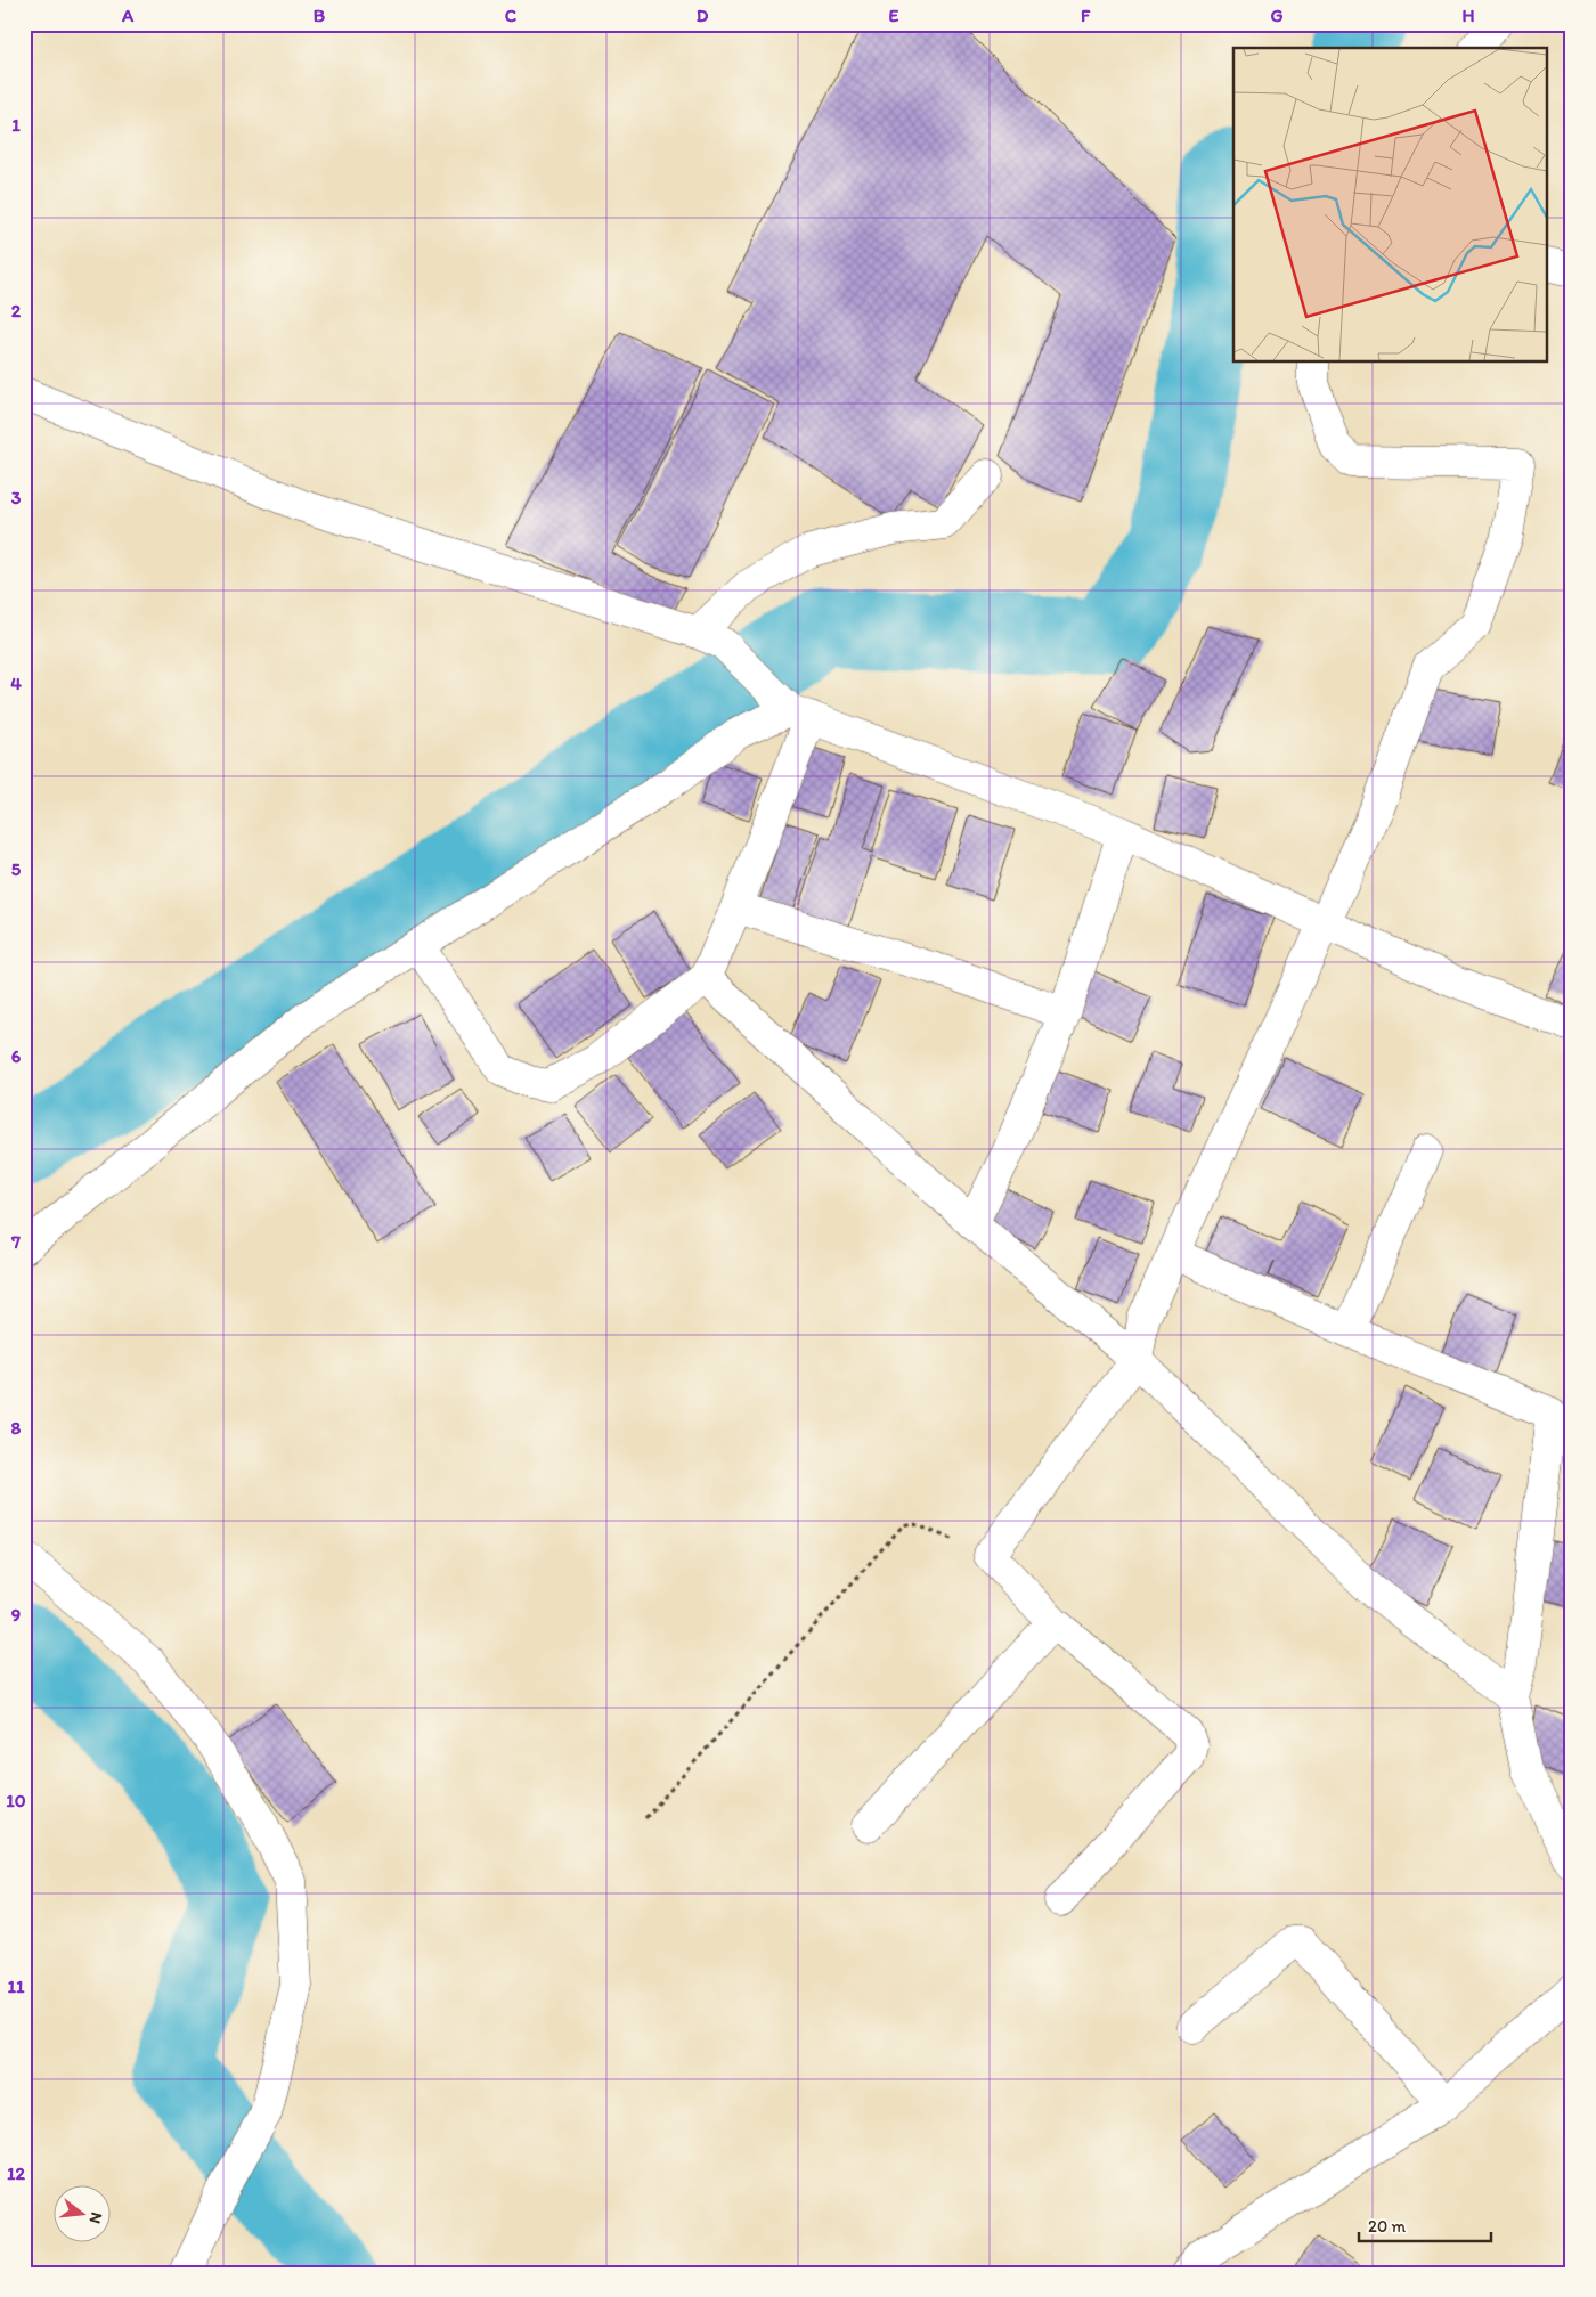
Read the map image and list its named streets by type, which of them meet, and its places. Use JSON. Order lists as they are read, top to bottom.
{
  "scale_bar": "20 m",
  "north": "right",
  "grid": {
    "columns": [
      "A",
      "B",
      "C",
      "D",
      "E",
      "F",
      "G",
      "H"
    ],
    "rows": [
      "1",
      "2",
      "3",
      "4",
      "5",
      "6",
      "7",
      "8",
      "9",
      "10",
      "11",
      "12"
    ]
  }
}
